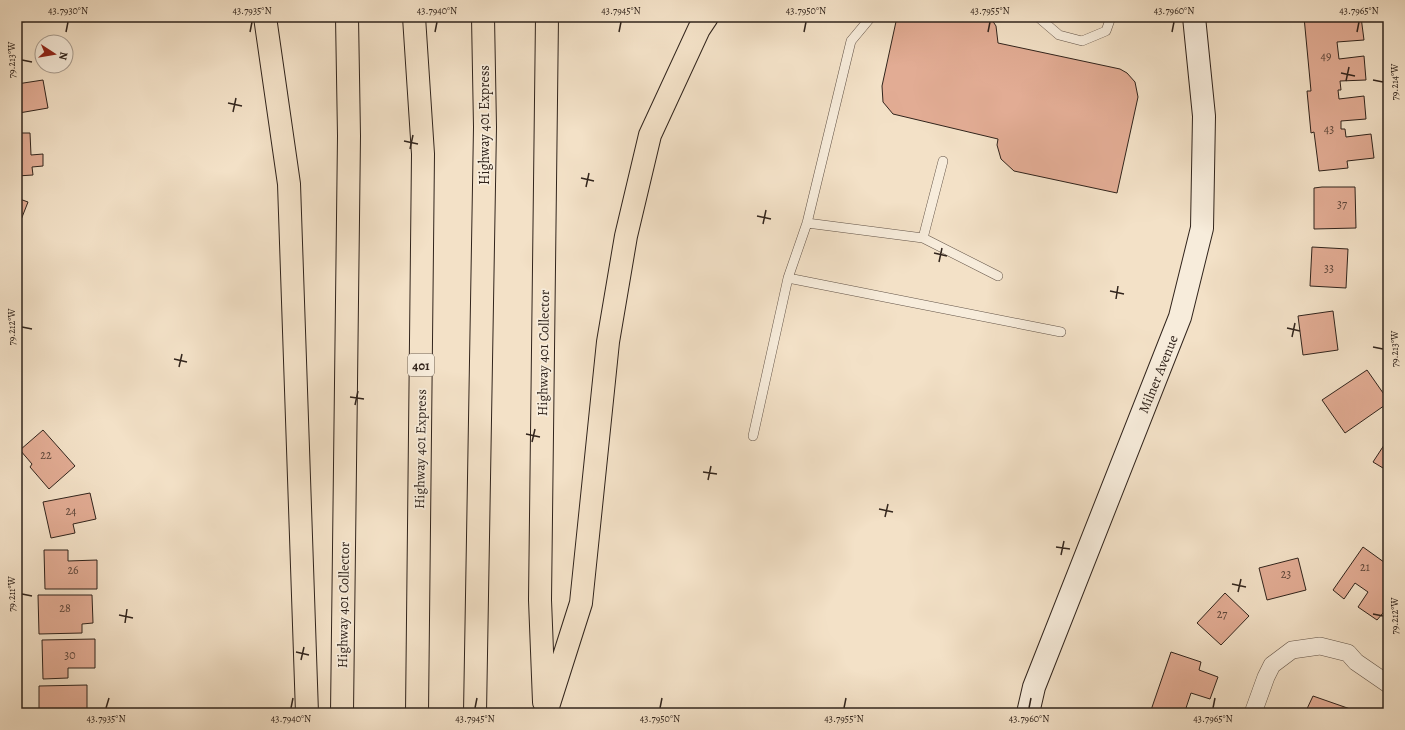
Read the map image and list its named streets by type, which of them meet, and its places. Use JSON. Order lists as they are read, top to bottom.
{
  "streets": {
    "highway": ["Highway 401 Express", "Highway 401 Collector", "401"],
    "main road": ["Milner Avenue"]
  },
  "house_numbers": [
    "49",
    "43",
    "37",
    "33",
    "22",
    "24",
    "21",
    "26",
    "23",
    "28",
    "27",
    "30"
  ],
  "north": "right",
  "coordinates": [
    "43.7930°N",
    "43.7935°N",
    "43.7940°N",
    "43.7945°N",
    "43.7950°N",
    "43.7955°N",
    "43.7960°N",
    "43.7965°N",
    "79.213°W",
    "79.214°W",
    "79.212°W",
    "79.211°W"
  ]
}
